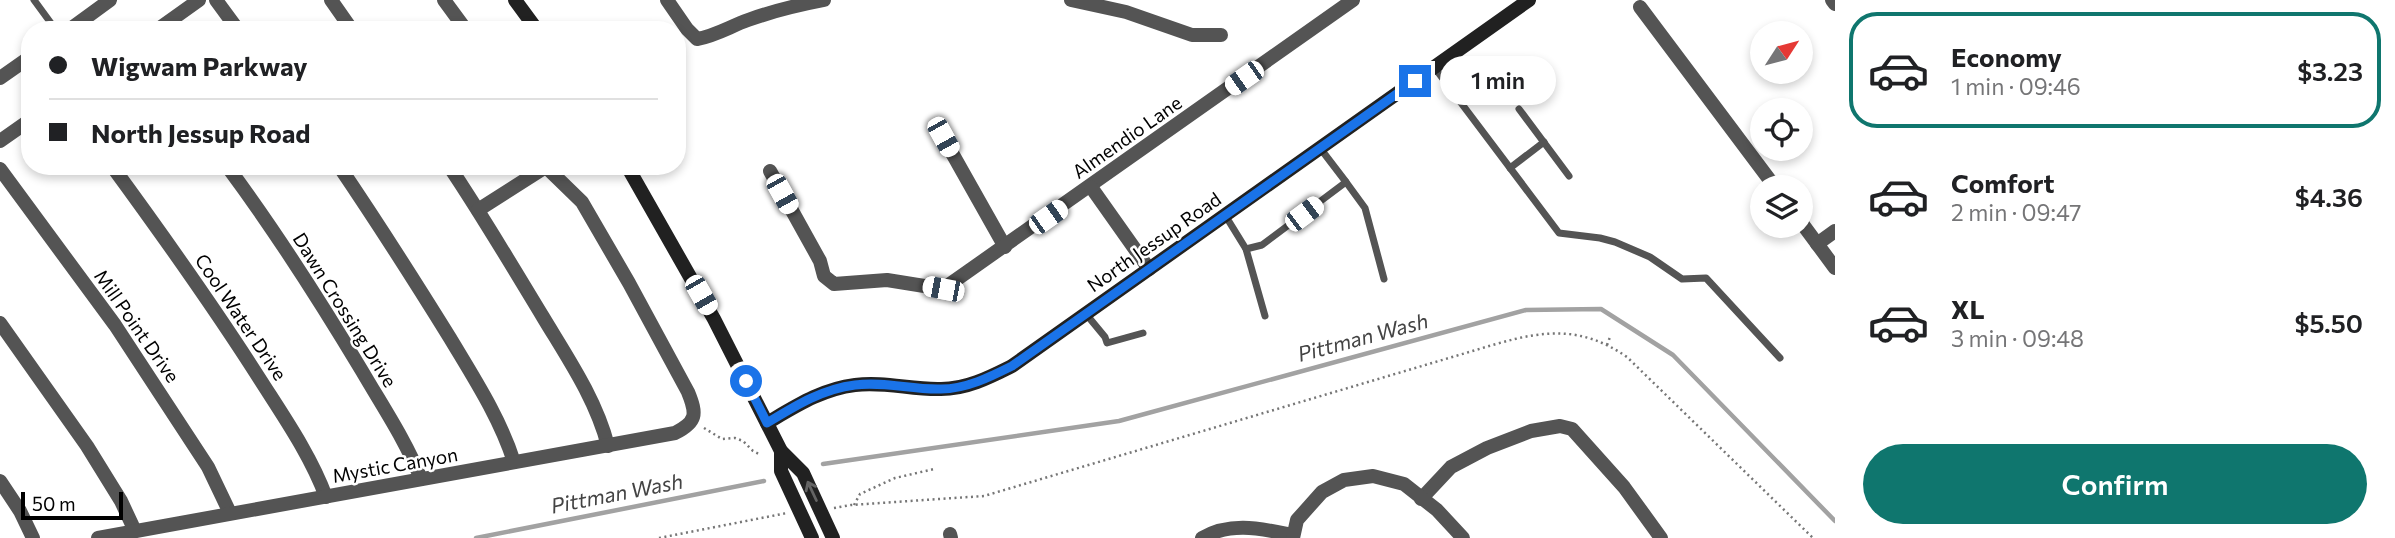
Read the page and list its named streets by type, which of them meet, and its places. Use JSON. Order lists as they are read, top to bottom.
{
  "streets": {
    "street": [
      "Almendio Lane",
      "North Jessup Road",
      "Dawn Crossing Drive",
      "Cool Water Drive",
      "Mill Point Drive",
      "Mystic Canyon"
    ]
  },
  "crossings": [
    ["Dawn Crossing Drive", "Mystic Canyon"],
    ["Cool Water Drive", "Mystic Canyon"],
    ["Mill Point Drive", "Mystic Canyon"]
  ],
  "water": ["Pittman Wash"],
  "scale_bar": "50 m",
  "north": "top right",
  "page": {
    "list": [
      {
        "name": "Economy",
        "note": "1 min · 09:46",
        "value": "$3.23"
      },
      {
        "name": "Comfort",
        "note": "2 min · 09:47",
        "value": "$4.36"
      },
      {
        "name": "XL",
        "note": "3 min · 09:48",
        "value": "$5.50"
      }
    ],
    "banner": ["Wigwam Parkway", "North Jessup Road"],
    "bubble": "1 min",
    "buttons": "Confirm",
    "scale": "50 m"
  }
}
